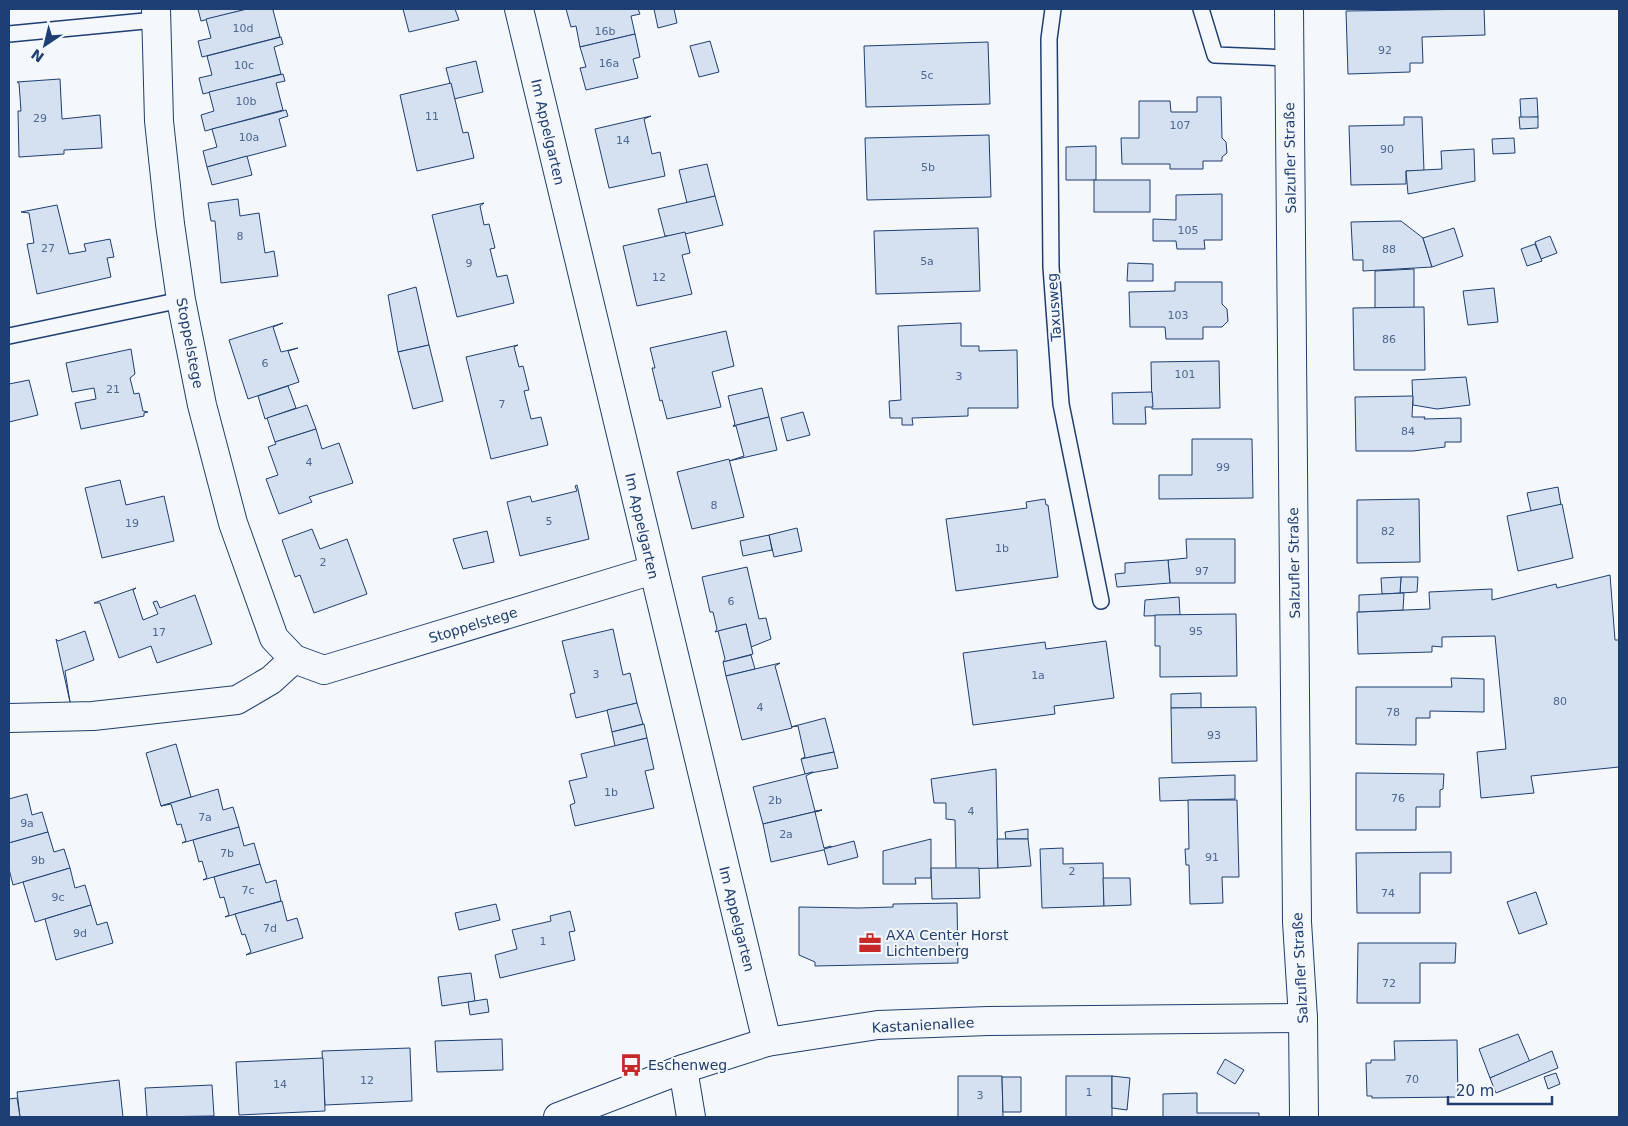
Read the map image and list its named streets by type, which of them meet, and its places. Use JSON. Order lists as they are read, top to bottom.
{
  "streets": {
    "street": [
      "Im Appelgarten",
      "Salzufler Straße",
      "Stoppelstege",
      "Kastanienallee"
    ],
    "lane": ["Taxusweg"]
  },
  "crossings": [
    ["Im Appelgarten", "Stoppelstege"],
    ["Im Appelgarten", "Kastanienallee"],
    ["Salzufler Straße", "Kastanienallee"]
  ],
  "places": {
    "office": ["AXA Center Horst Lichtenberg"],
    "bus stop": ["Eschenweg"]
  },
  "house_numbers": [
    "10d",
    "16b",
    "92",
    "16a",
    "10c",
    "5c",
    "10b",
    "11",
    "29",
    "107",
    "10a",
    "14",
    "90",
    "5b",
    "105",
    "8",
    "27",
    "88",
    "5a",
    "9",
    "12",
    "103",
    "86",
    "6",
    "101",
    "3",
    "21",
    "7",
    "84",
    "4",
    "99",
    "8",
    "5",
    "19",
    "82",
    "1b",
    "2",
    "97",
    "6",
    "95",
    "17",
    "3",
    "1a",
    "80",
    "4",
    "78",
    "93",
    "1b",
    "76",
    "2b",
    "4",
    "7a",
    "9a",
    "2a",
    "7b",
    "91",
    "9b",
    "2",
    "7c",
    "74",
    "9c",
    "7d",
    "9d",
    "1",
    "72",
    "70",
    "12",
    "14",
    "1",
    "3"
  ],
  "scale_bar": "20 m",
  "north": "bottom left"
}
